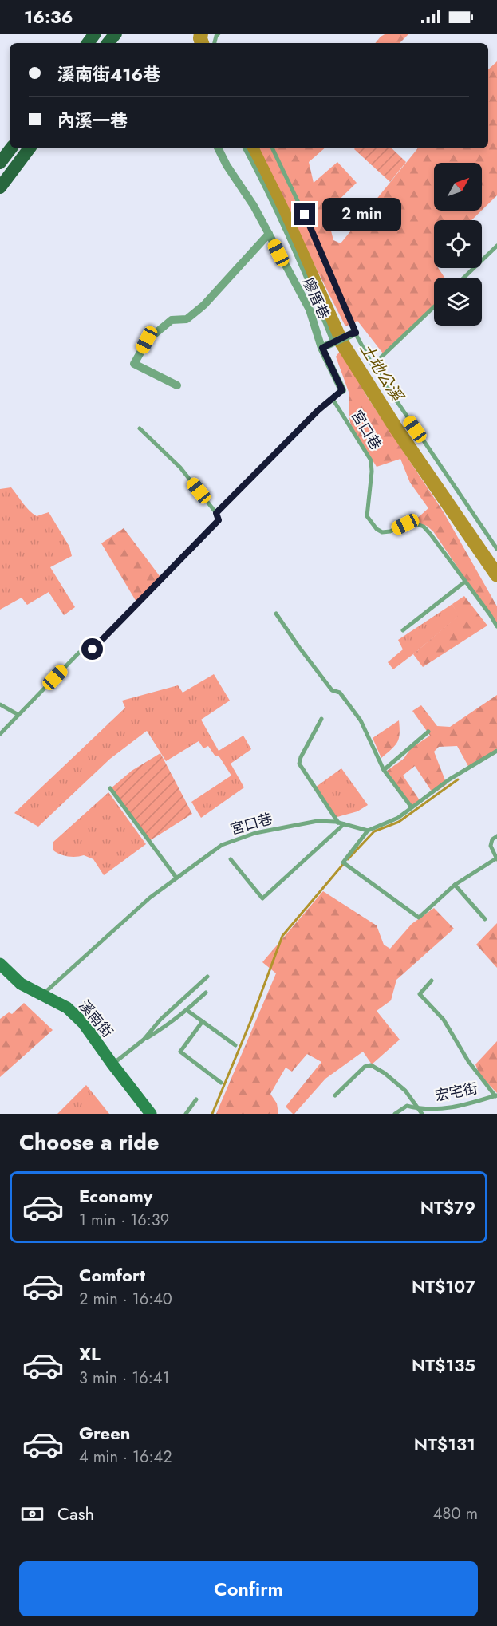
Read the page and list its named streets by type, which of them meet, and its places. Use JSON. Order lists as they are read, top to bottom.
{
  "streets": {
    "street": ["廖厝巷", "溪南街"],
    "lane": ["宮口巷", "宏宅街"]
  },
  "crossings": [
    ["宮口巷", "溪南街"]
  ],
  "water": ["土地公溪"],
  "north": "top right",
  "page": {
    "status": "16:36",
    "banner": ["溪南街416巷", "內溪一巷"],
    "bubble": "2 min",
    "heading": "Choose a ride",
    "list": [
      {
        "name": "Economy",
        "note": "1 min · 16:39",
        "value": "NT$79"
      },
      {
        "name": "Comfort",
        "note": "2 min · 16:40",
        "value": "NT$107"
      },
      {
        "name": "XL",
        "note": "3 min · 16:41",
        "value": "NT$135"
      },
      {
        "name": "Green",
        "note": "4 min · 16:42",
        "value": "NT$131"
      }
    ],
    "pay": ["Cash", "480 m"],
    "buttons": "Confirm"
  }
}
